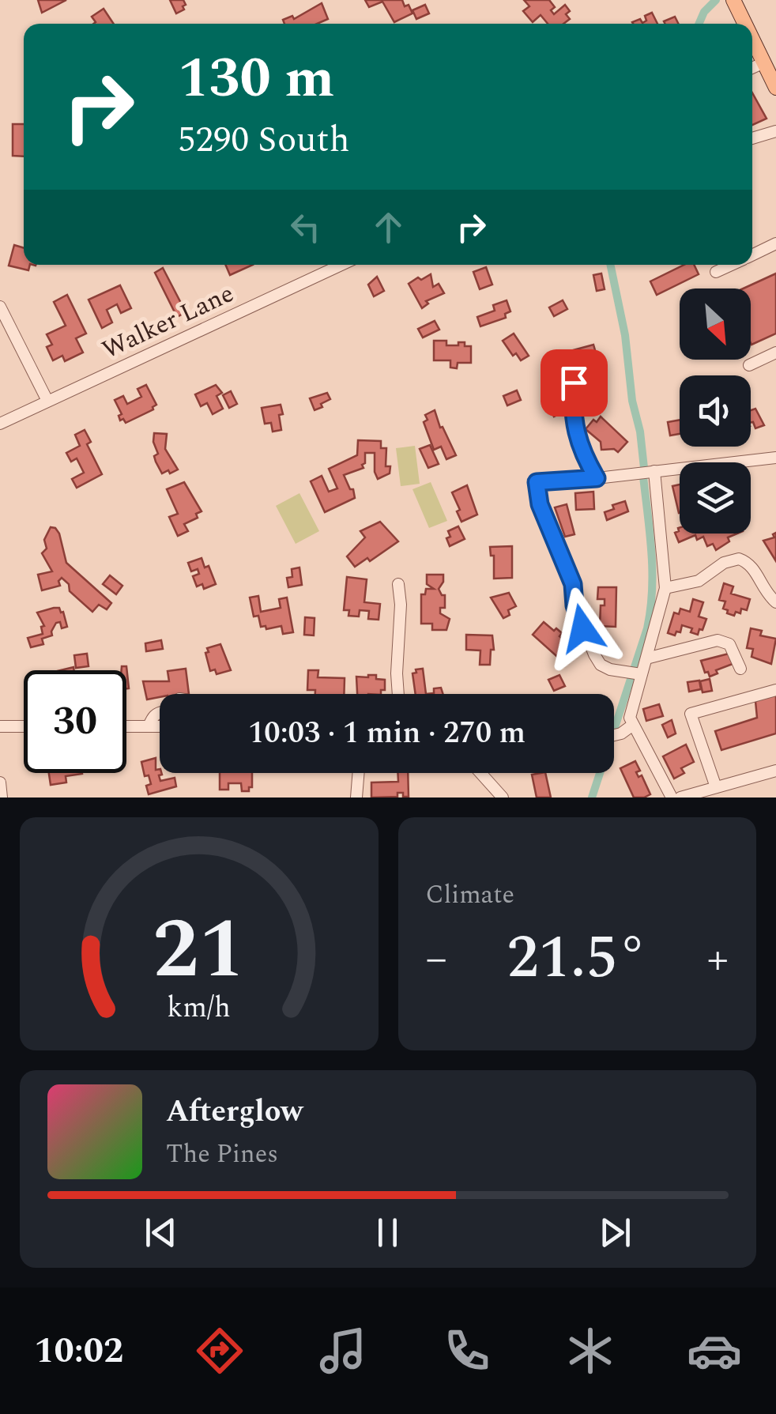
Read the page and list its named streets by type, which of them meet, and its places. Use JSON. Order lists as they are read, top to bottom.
{
  "streets": {
    "street": ["Walker Lane"]
  },
  "north": "bottom right",
  "page": {
    "turn": ["130 m", "5290 South"],
    "limit": "30",
    "trip": "10:03 · 1 min · 270 m",
    "tile": "Climate",
    "heat": ["−", "21.5°", "+"],
    "song": ["Afterglow", "The Pines"],
    "tabs": "10:02",
    "gauge": ["21", "km/h"]
  }
}
